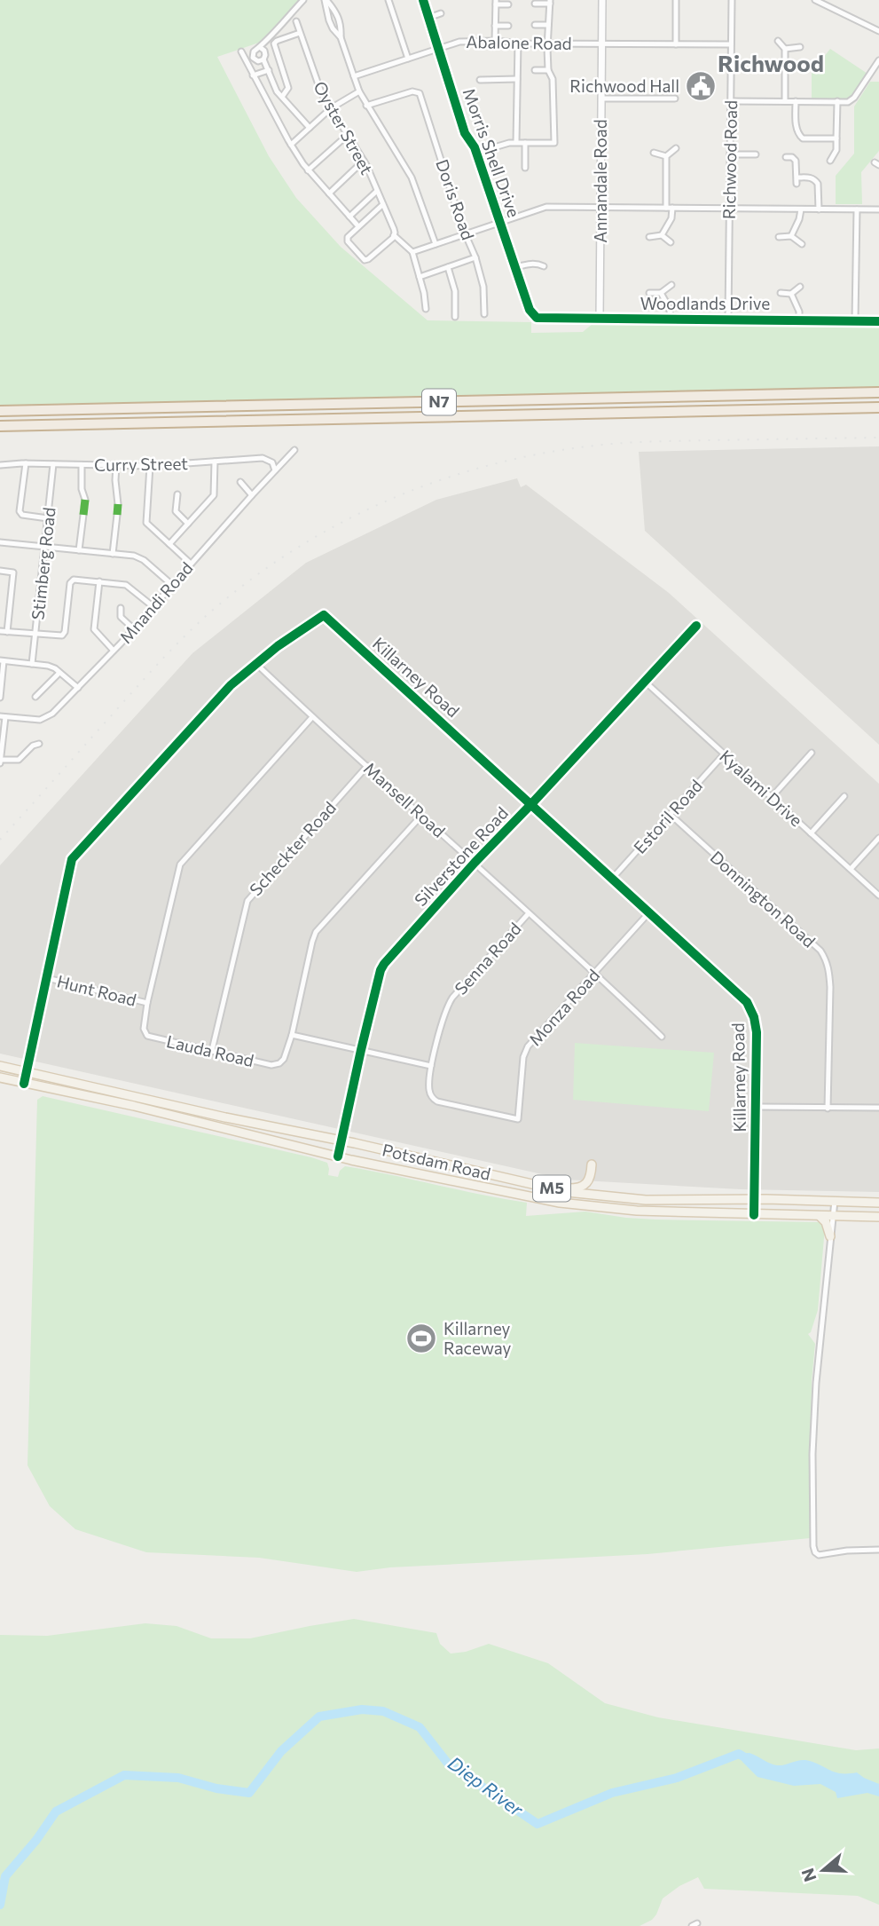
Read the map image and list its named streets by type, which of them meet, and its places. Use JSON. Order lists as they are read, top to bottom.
{
  "streets": {
    "highway": ["N7"],
    "main road": ["Potsdam Road", "M5"],
    "street": [
      "Abalone Road",
      "Oyster Street",
      "Morris Shell Drive",
      "Richwood Road",
      "Annandale Road",
      "Doris Road",
      "Woodlands Drive",
      "Curry Street",
      "Stimberg Road",
      "Mnandi Road",
      "Killarney Road",
      "Kyalami Drive",
      "Mansell Road",
      "Estoril Road",
      "Scheckter Road",
      "Silverstone Road",
      "Donnington Road",
      "Senna Road",
      "Hunt Road",
      "Monza Road",
      "Lauda Road"
    ]
  },
  "crossings": [
    ["Abalone Road", "Morris Shell Drive"],
    ["Abalone Road", "Richwood Road"],
    ["Abalone Road", "Annandale Road"],
    ["Morris Shell Drive", "Woodlands Drive"],
    ["Richwood Road", "Woodlands Drive"],
    ["Annandale Road", "Woodlands Drive"],
    ["Curry Street", "Stimberg Road"],
    ["Curry Street", "Mnandi Road"],
    ["Killarney Road", "Mansell Road"],
    ["Killarney Road", "Estoril Road"],
    ["Killarney Road", "Silverstone Road"],
    ["Killarney Road", "Hunt Road"],
    ["Killarney Road", "Monza Road"],
    ["Killarney Road", "Potsdam Road"],
    ["Kyalami Drive", "Estoril Road"],
    ["Kyalami Drive", "Silverstone Road"],
    ["Mansell Road", "Scheckter Road"],
    ["Mansell Road", "Silverstone Road"],
    ["Mansell Road", "Senna Road"],
    ["Mansell Road", "Monza Road"],
    ["Mansell Road", "Lauda Road"],
    ["Estoril Road", "Donnington Road"],
    ["Scheckter Road", "Lauda Road"],
    ["Silverstone Road", "Potsdam Road"],
    ["Senna Road", "Monza Road"],
    ["Hunt Road", "Lauda Road"]
  ],
  "districts": ["Richwood"],
  "water": ["Diep River"],
  "places": {
    "public building": ["Richwood Hall"],
    "sports": ["Killarney Raceway"]
  },
  "north": "left"
}
